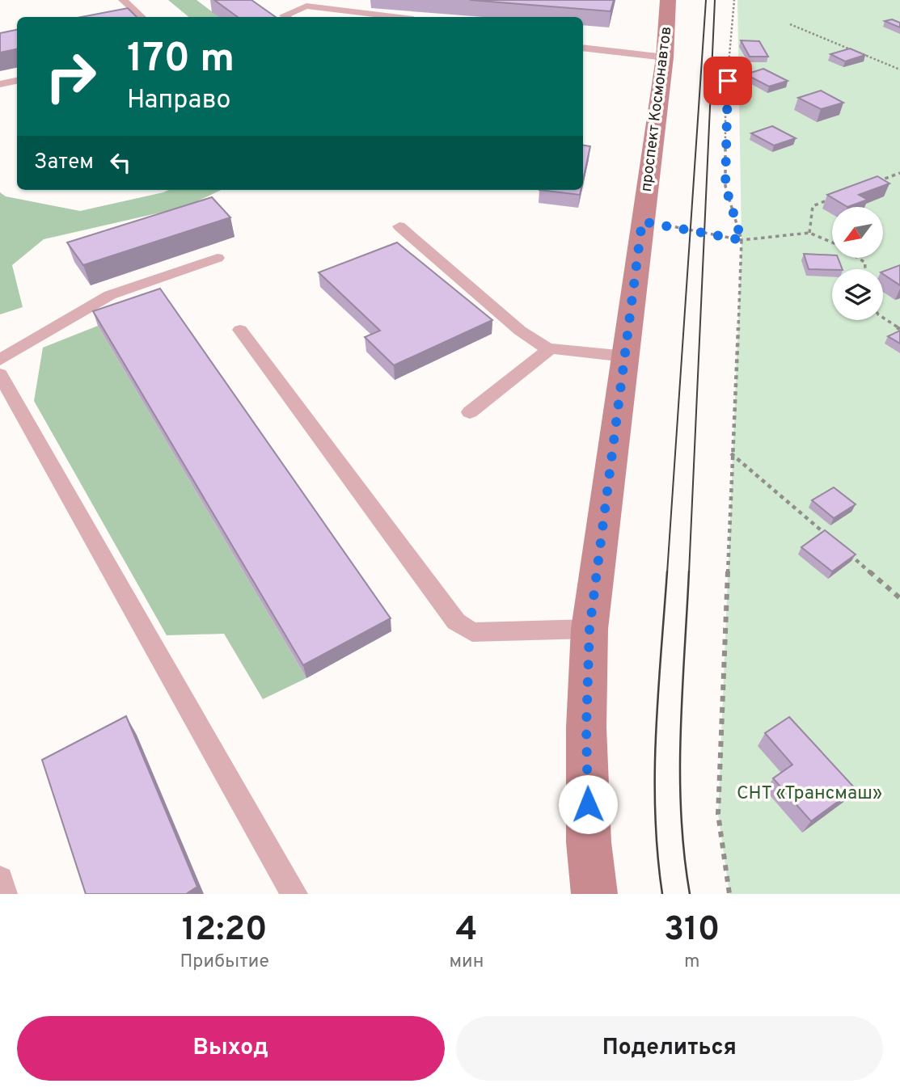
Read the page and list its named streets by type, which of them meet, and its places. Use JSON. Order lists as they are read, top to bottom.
{
  "streets": {
    "main road": ["проспект Космонавтов"]
  },
  "parks": ["СНТ «Трансмаш»"],
  "north": "bottom left",
  "page": {
    "turn": ["170 m", "Направо"],
    "then": "Затем",
    "eta": [
      "12:20",
      "Прибытие",
      "4",
      "мин",
      "310",
      "m"
    ],
    "buttons": ["Выход", "Поделиться"]
  }
}
